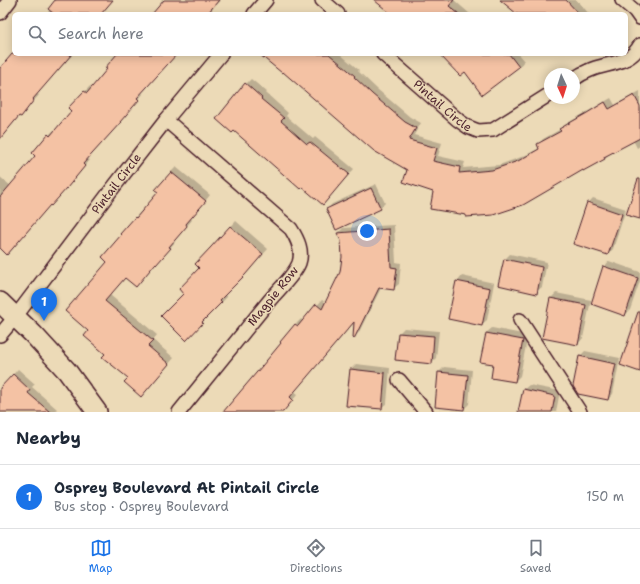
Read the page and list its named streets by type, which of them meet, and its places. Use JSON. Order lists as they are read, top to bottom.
{
  "streets": {
    "street": ["Pintail Circle", "Magpie Row"]
  },
  "crossings": [
    ["Pintail Circle", "Magpie Row"]
  ],
  "north": "bottom",
  "page": {
    "search": "Search here",
    "pins": "1",
    "heading": "Nearby",
    "list": [
      {
        "mark": "1",
        "name": "Osprey Boulevard At Pintail Circle",
        "note": "Bus stop · Osprey Boulevard",
        "value": "150 m"
      }
    ],
    "nav": ["Map", "Directions", "Saved"]
  }
}
